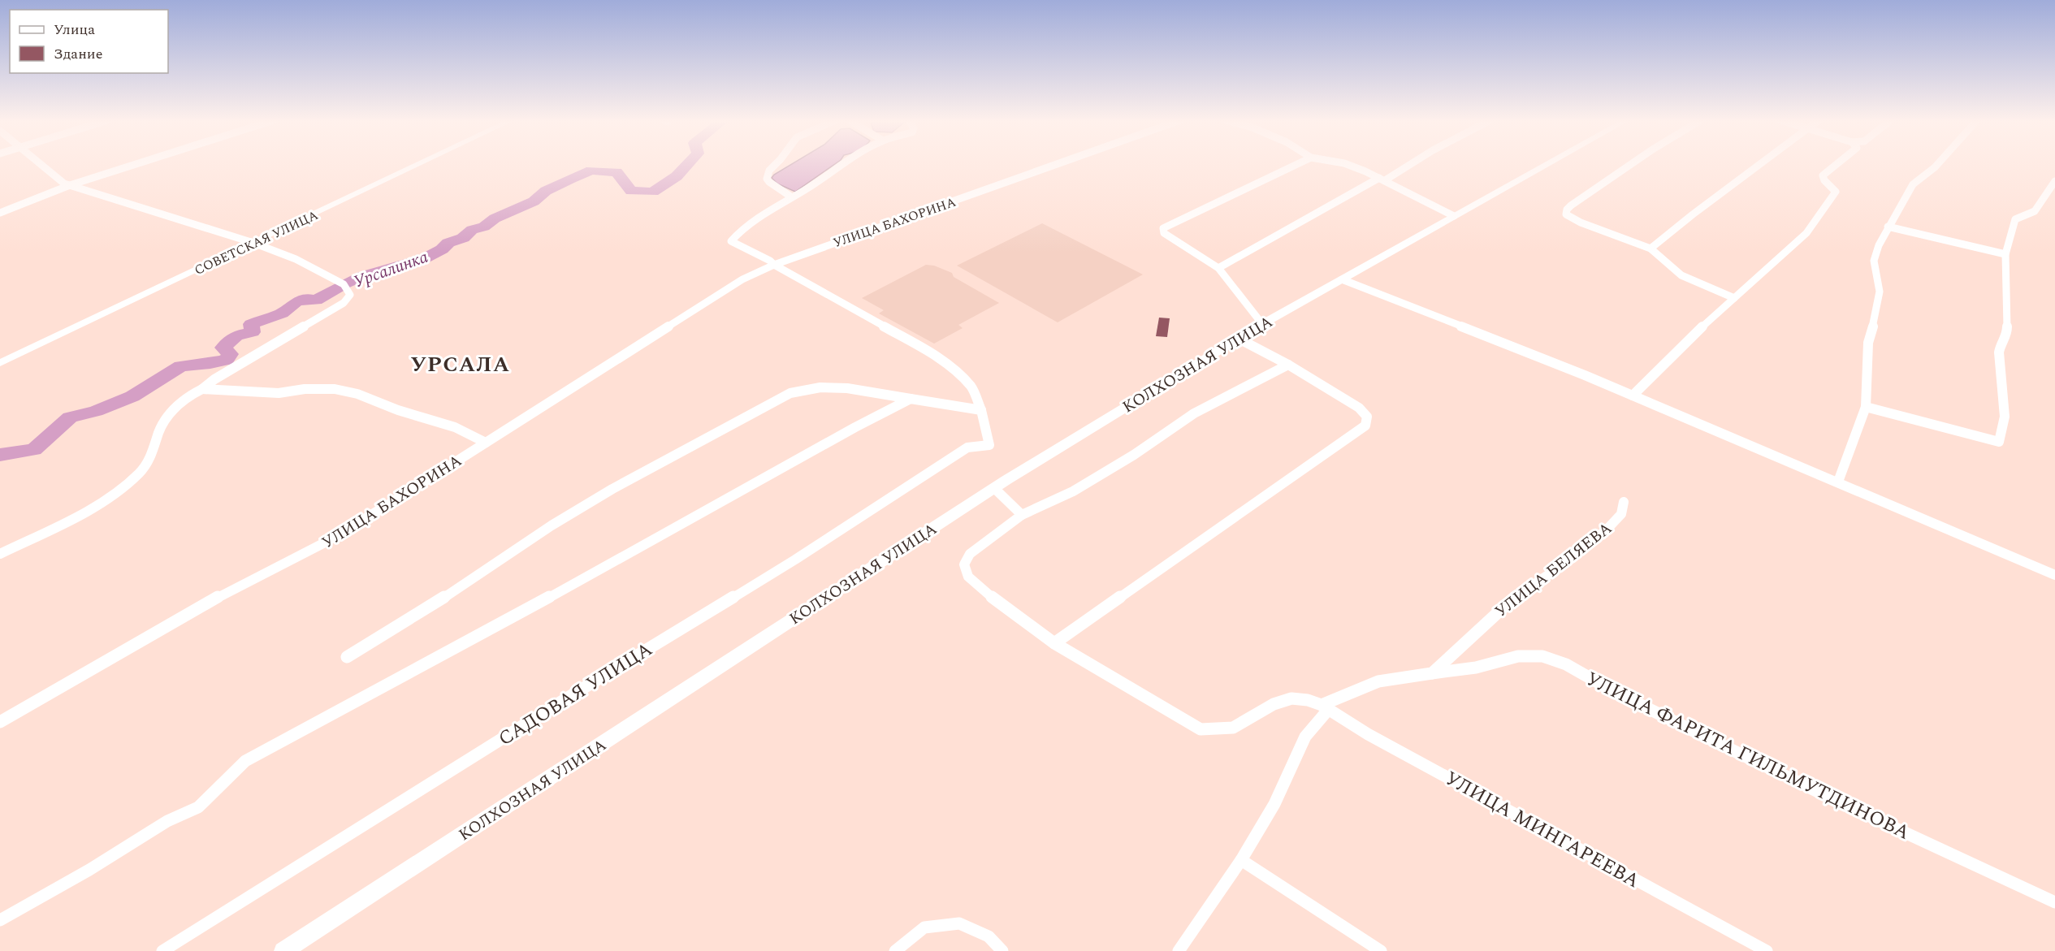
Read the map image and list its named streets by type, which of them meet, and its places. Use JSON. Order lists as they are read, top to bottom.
{
  "streets": {
    "main road": ["КОЛХОЗНАЯ УЛИЦА"],
    "street": [
      "УЛИЦА БАХОРИНА",
      "СОВЕТСКАЯ УЛИЦА",
      "УЛИЦА БЕЛЯЕВА",
      "САДОВАЯ УЛИЦА",
      "УЛИЦА ФАРИТА ГИЛЬМУТДИНОВА",
      "УЛИЦА МИНГАРЕЕВА"
    ]
  },
  "crossings": [
    ["УЛИЦА БЕЛЯЕВА", "УЛИЦА ФАРИТА ГИЛЬМУТДИНОВА"]
  ],
  "districts": ["УРСАЛА"],
  "water": ["Урсалинка"],
  "legend": ["Улица", "Здание"]
}
